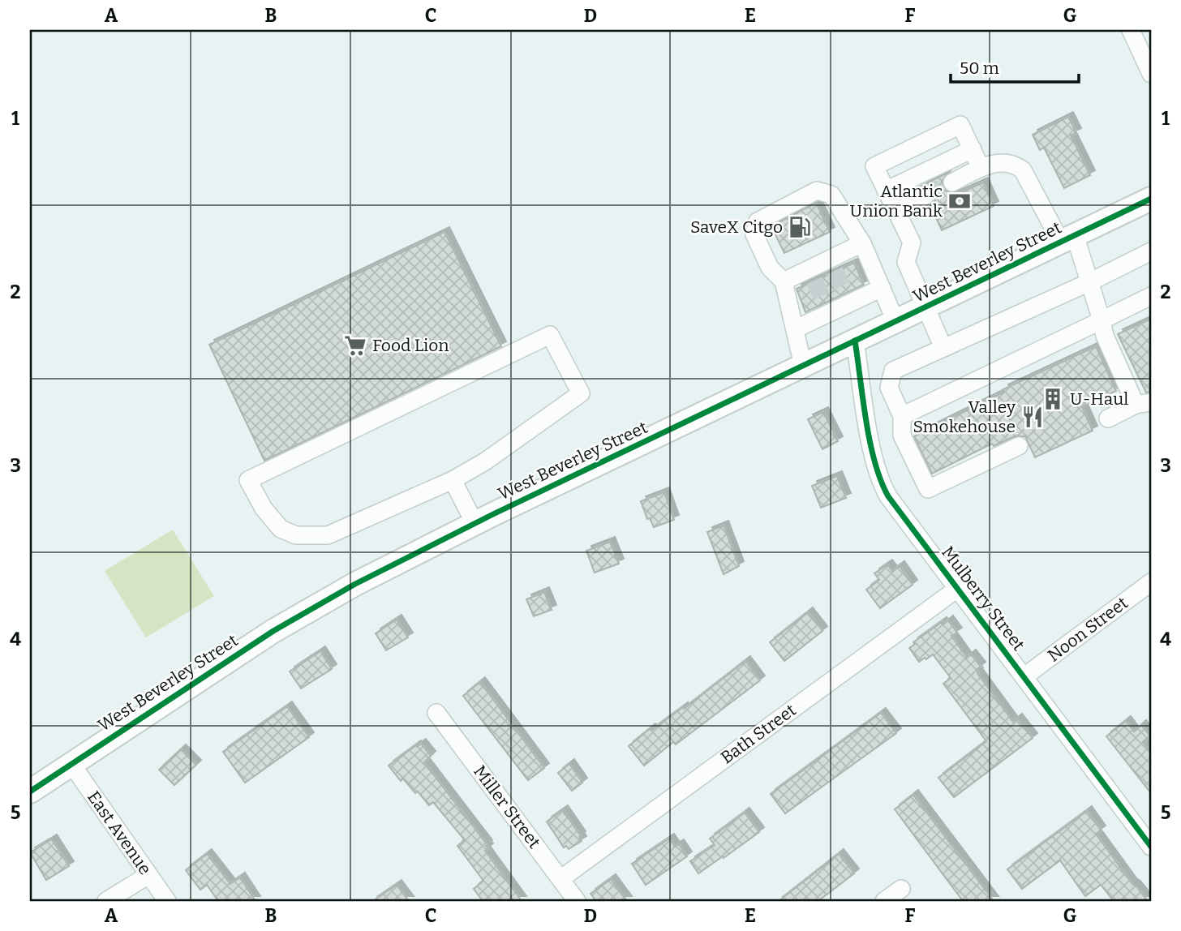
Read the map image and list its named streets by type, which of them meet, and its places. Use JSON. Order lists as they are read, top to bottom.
{
  "streets": {
    "main road": ["West Beverley Street"],
    "street": [
      "Mulberry Street",
      "Noon Street",
      "Bath Street",
      "Miller Street",
      "East Avenue"
    ]
  },
  "crossings": [
    ["West Beverley Street", "Mulberry Street"],
    ["West Beverley Street", "East Avenue"],
    ["Mulberry Street", "Noon Street"],
    ["Mulberry Street", "Bath Street"],
    ["Bath Street", "Miller Street"]
  ],
  "places": {
    "bank": ["Atlantic Union Bank"],
    "fuel station": ["SaveX Citgo"],
    "supermarket": ["Food Lion"],
    "building": ["U-Haul"],
    "restaurant": ["Valley Smokehouse"]
  },
  "scale_bar": "50 m",
  "grid": {
    "columns": [
      "A",
      "B",
      "C",
      "D",
      "E",
      "F",
      "G"
    ],
    "rows": [
      "1",
      "2",
      "3",
      "4",
      "5"
    ]
  }
}
